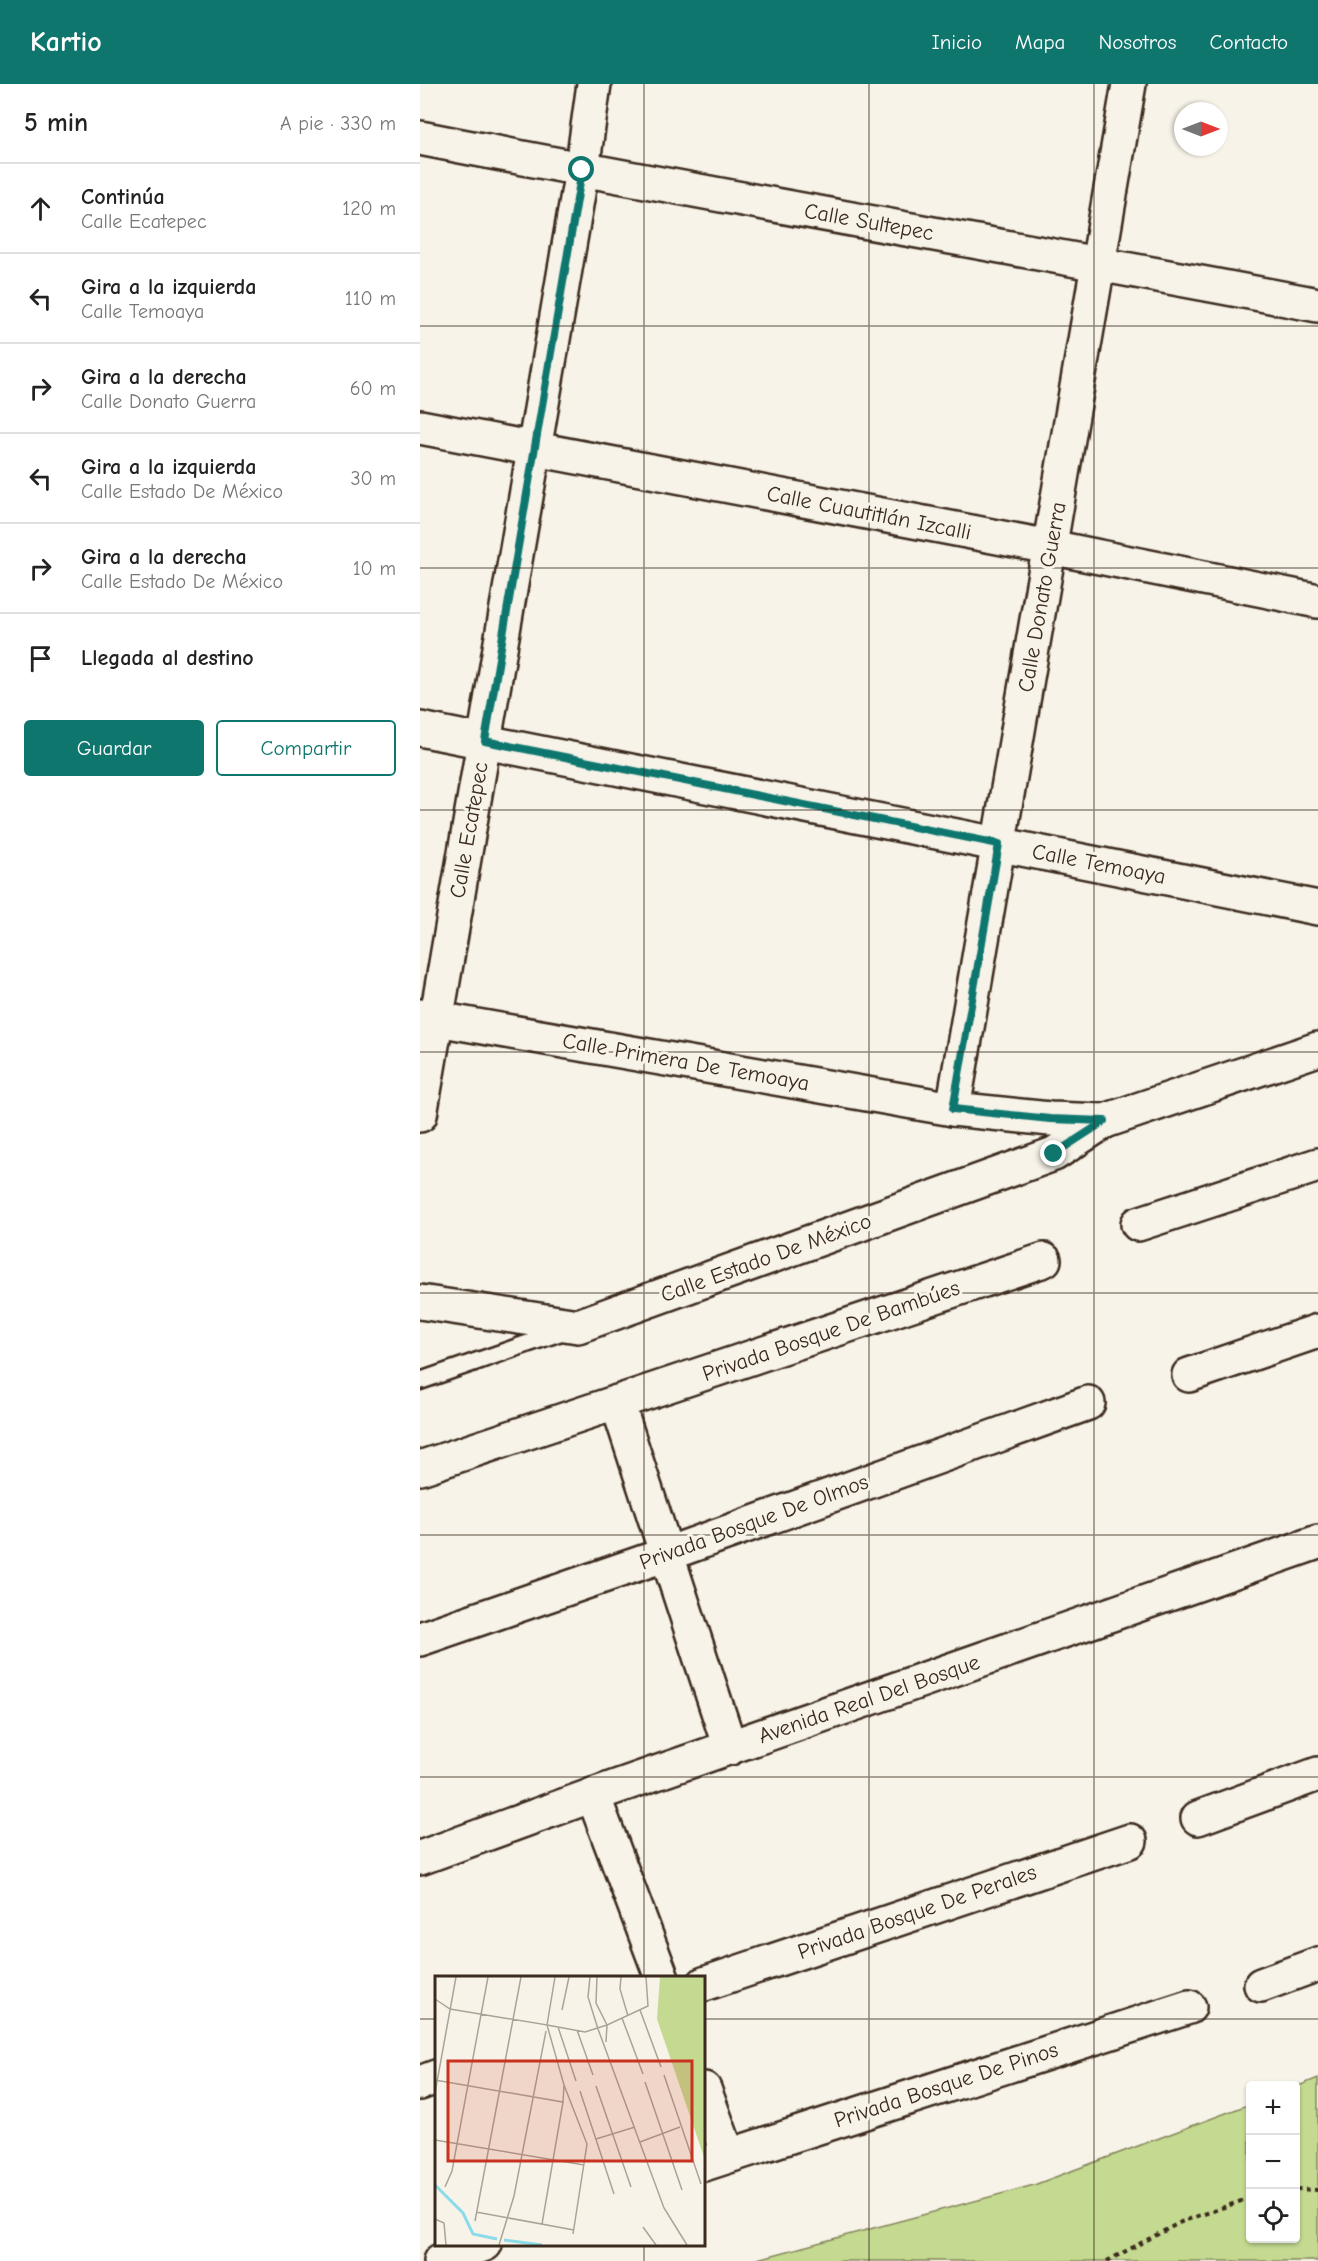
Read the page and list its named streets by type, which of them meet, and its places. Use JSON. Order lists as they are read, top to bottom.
{
  "streets": {
    "street": [
      "Calle Sultepec",
      "Calle Cuautitlán Izcalli",
      "Calle Donato Guerra",
      "Calle Ecatepec",
      "Calle Temoaya",
      "Calle Primera De Temoaya",
      "Calle Estado De México",
      "Privada Bosque De Bambúes",
      "Privada Bosque De Olmos",
      "Avenida Real Del Bosque",
      "Privada Bosque De Perales",
      "Privada Bosque De Pinos"
    ]
  },
  "crossings": [
    ["Calle Sultepec", "Calle Donato Guerra"],
    ["Calle Sultepec", "Calle Ecatepec"],
    ["Calle Cuautitlán Izcalli", "Calle Donato Guerra"],
    ["Calle Cuautitlán Izcalli", "Calle Ecatepec"],
    ["Calle Donato Guerra", "Calle Temoaya"],
    ["Calle Donato Guerra", "Calle Primera De Temoaya"],
    ["Calle Donato Guerra", "Calle Estado De México"],
    ["Calle Ecatepec", "Calle Temoaya"],
    ["Calle Ecatepec", "Calle Primera De Temoaya"],
    ["Calle Primera De Temoaya", "Calle Estado De México"]
  ],
  "north": "right",
  "page": {
    "header": "Kartio",
    "nav": [
      "Inicio",
      "Mapa",
      "Nosotros",
      "Contacto"
    ],
    "heading": ["5 min", "A pie · 330 m"],
    "list": [
      ["Continúa", "Calle Ecatepec", "120 m"],
      ["Gira a la izquierda", "Calle Temoaya", "110 m"],
      ["Gira a la derecha", "Calle Donato Guerra", "60 m"],
      ["Gira a la izquierda", "Calle Estado De México", "30 m"],
      ["Gira a la derecha", "Calle Estado De México", "10 m"],
      "Llegada al destino"
    ],
    "buttons": ["Guardar", "Compartir"],
    "map_buttons": ["+", "−"]
  }
}
